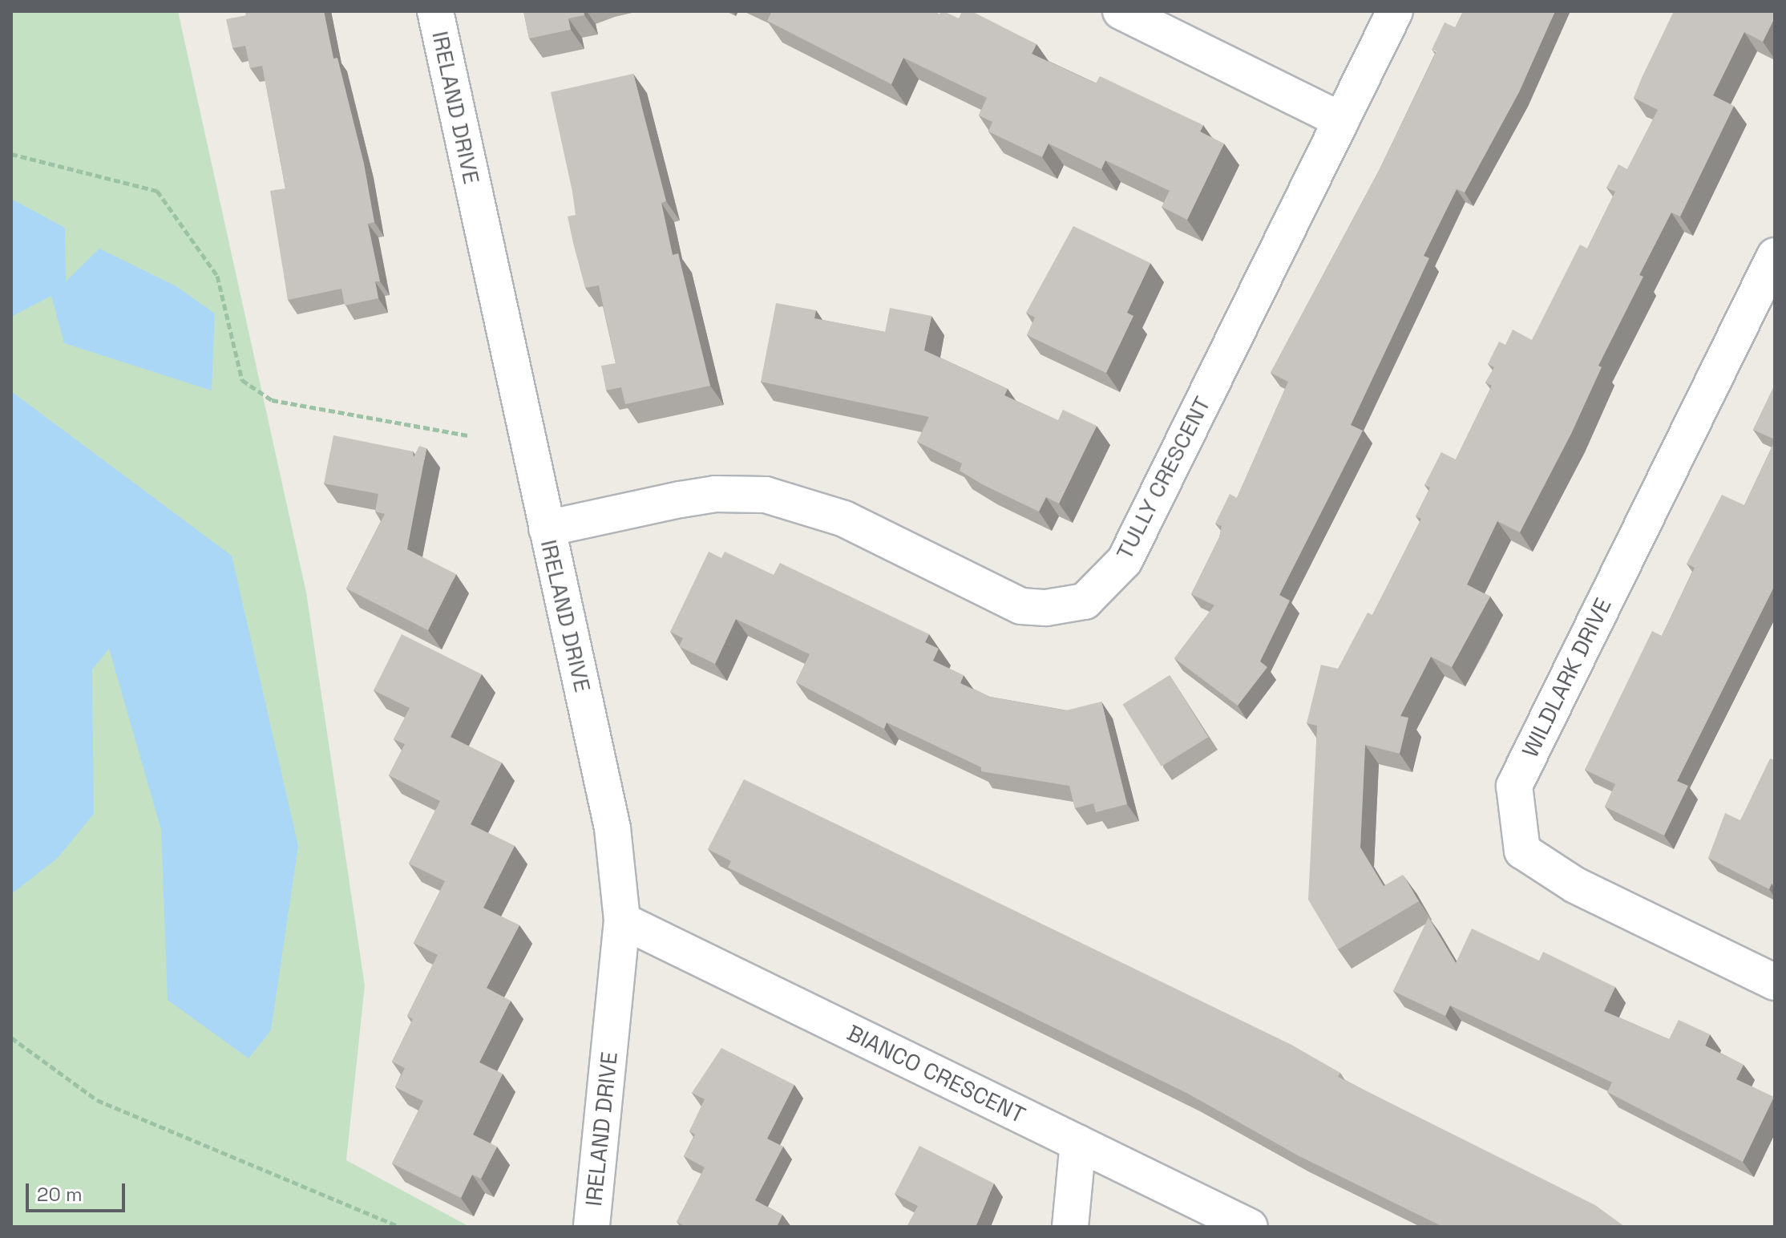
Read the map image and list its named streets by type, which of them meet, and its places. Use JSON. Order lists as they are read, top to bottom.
{
  "streets": {
    "street": [
      "IRELAND DRIVE",
      "TULLY CRESCENT",
      "WILDLARK DRIVE",
      "BIANCO CRESCENT"
    ]
  },
  "crossings": [
    ["IRELAND DRIVE", "TULLY CRESCENT"],
    ["IRELAND DRIVE", "BIANCO CRESCENT"]
  ],
  "scale_bar": "20 m"
}
